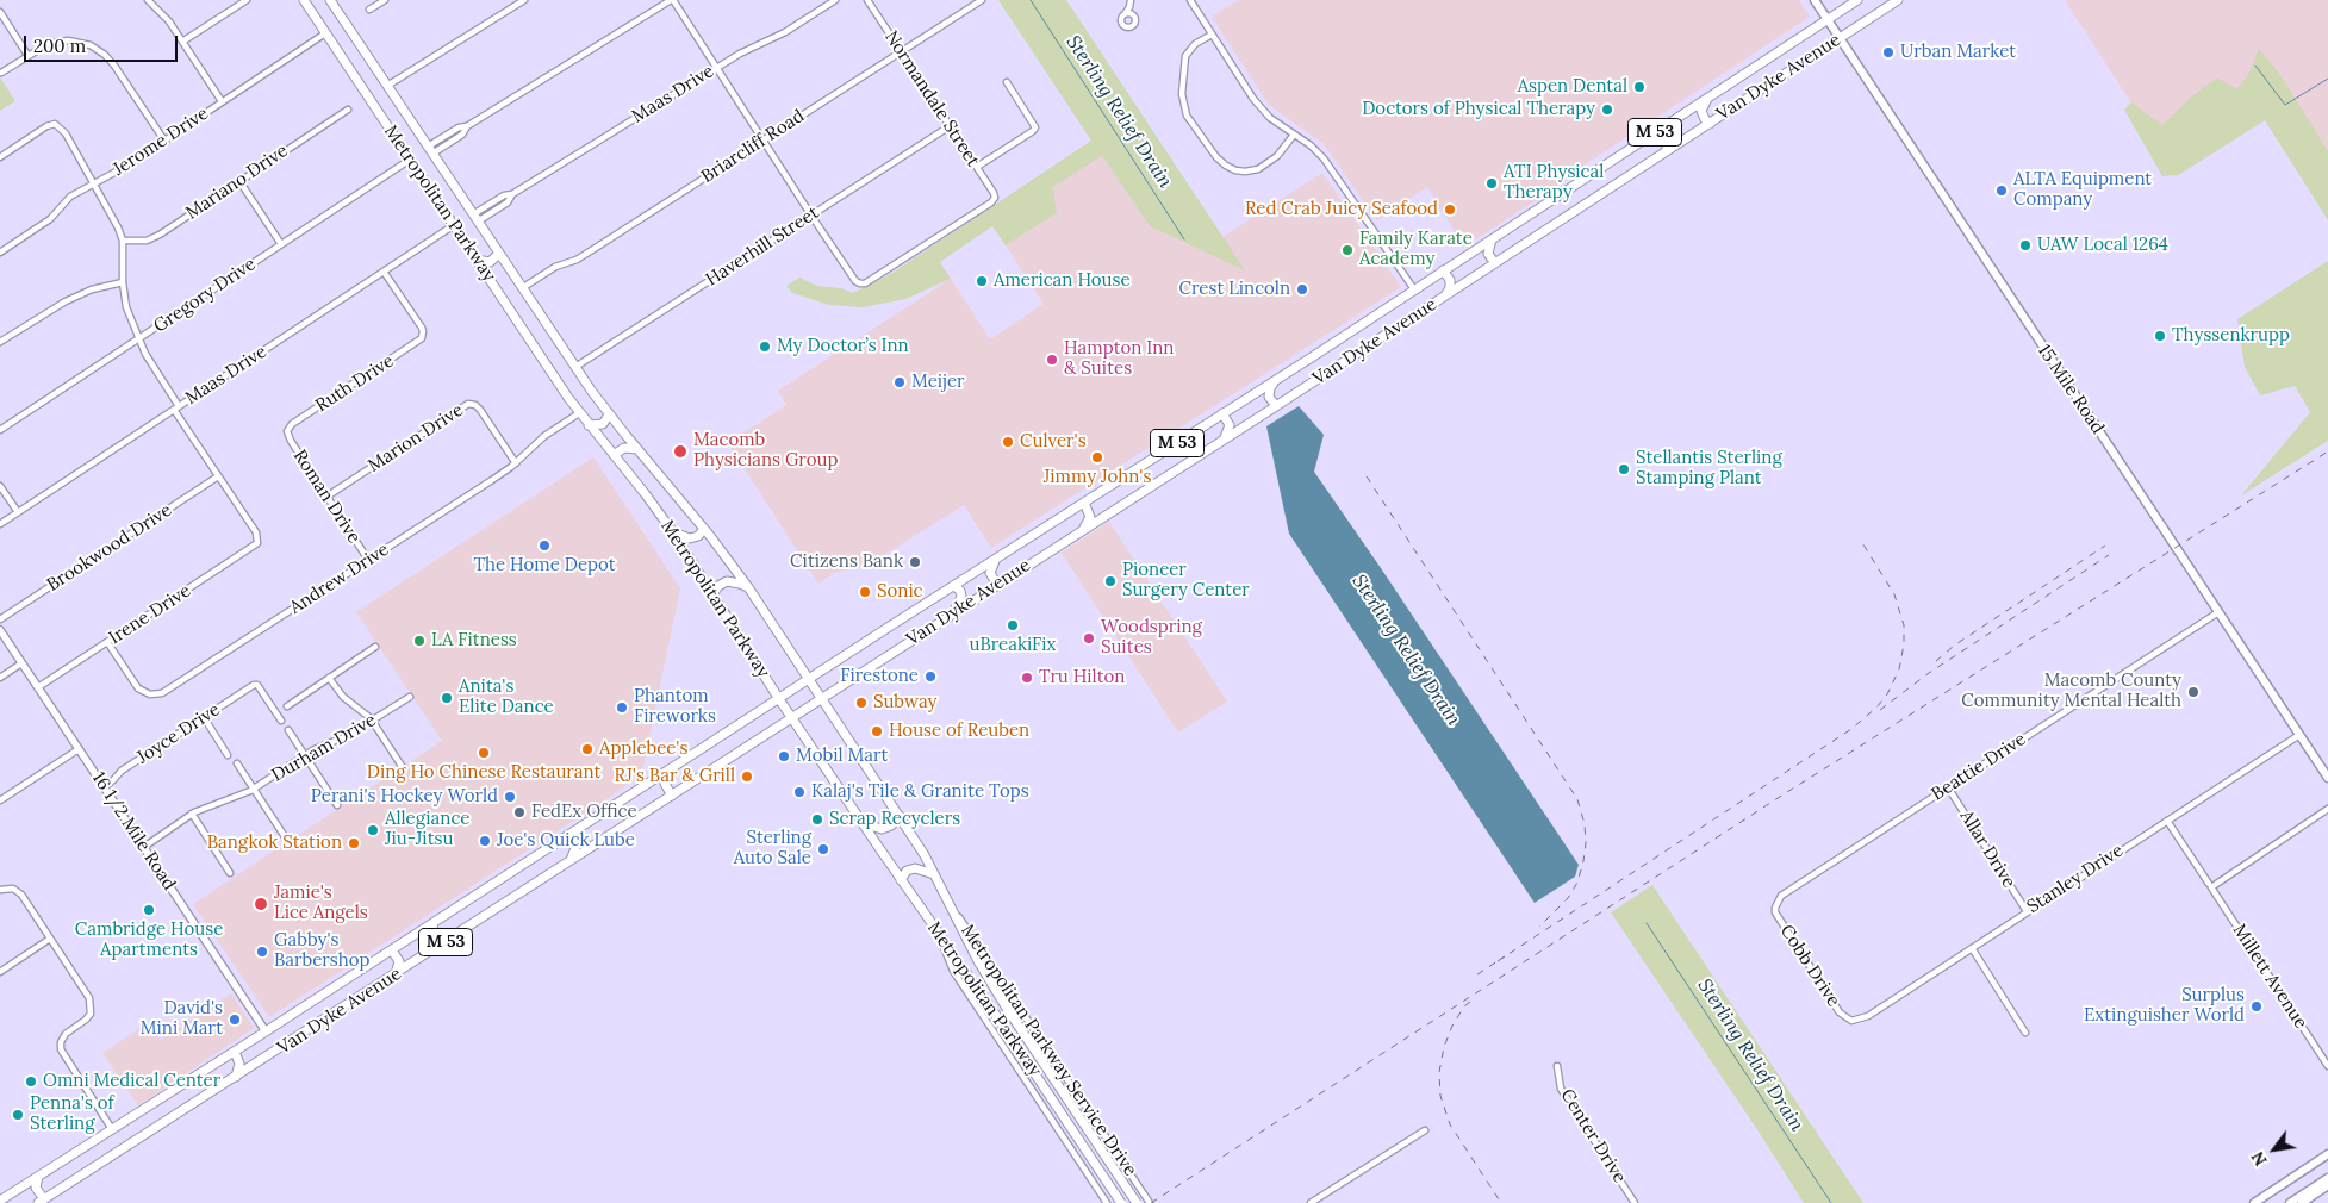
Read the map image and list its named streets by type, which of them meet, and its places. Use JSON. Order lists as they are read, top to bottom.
{
  "streets": {
    "main road": [
      "Van Dyke Avenue",
      "M 53",
      "Metropolitan Parkway",
      "15 Mile Road"
    ],
    "street": [
      "Maas Drive",
      "Normandale Street",
      "Jerome Drive",
      "Briarcliff Road",
      "Mariano Drive",
      "Haverhill Street",
      "Gregory Drive",
      "Ruth Drive",
      "Marion Drive",
      "Roman Drive",
      "Brookwood Drive",
      "Andrew Drive",
      "Irene Drive",
      "Joyce Drive",
      "Durham Drive",
      "Beattie Drive",
      "16 1/2 Mile Road",
      "Allar Drive",
      "Stanley Drive",
      "Cobb Drive",
      "Millett Avenue",
      "Metropolitan Parkway Service Drive",
      "Center Drive"
    ]
  },
  "crossings": [
    ["Van Dyke Avenue", "Metropolitan Parkway"],
    ["Van Dyke Avenue", "15 Mile Road"],
    ["Van Dyke Avenue", "16 1/2 Mile Road"],
    ["Maas Drive", "Metropolitan Parkway"],
    ["Maas Drive", "Ruth Drive"],
    ["Normandale Street", "Briarcliff Road"],
    ["Normandale Street", "Haverhill Street"],
    ["Jerome Drive", "Metropolitan Parkway"],
    ["Briarcliff Road", "Metropolitan Parkway"],
    ["Metropolitan Parkway", "Haverhill Street"],
    ["Metropolitan Parkway", "Gregory Drive"],
    ["Metropolitan Parkway", "Andrew Drive"],
    ["Metropolitan Parkway", "Metropolitan Parkway Service Drive"],
    ["Ruth Drive", "Roman Drive"],
    ["15 Mile Road", "Beattie Drive"],
    ["15 Mile Road", "Stanley Drive"],
    ["Marion Drive", "Roman Drive"],
    ["Marion Drive", "Andrew Drive"],
    ["Roman Drive", "Andrew Drive"],
    ["Brookwood Drive", "Irene Drive"],
    ["Andrew Drive", "Irene Drive"],
    ["Irene Drive", "16 1/2 Mile Road"],
    ["Joyce Drive", "16 1/2 Mile Road"],
    ["Durham Drive", "16 1/2 Mile Road"],
    ["Beattie Drive", "Allar Drive"],
    ["Beattie Drive", "Cobb Drive"],
    ["Allar Drive", "Stanley Drive"],
    ["Stanley Drive", "Cobb Drive"],
    ["Stanley Drive", "Millett Avenue"]
  ],
  "water": ["Sterling Relief Drain"],
  "places": [
    "Urban Market",
    "Aspen Dental",
    "Doctors of Physical Therapy",
    "ATI Physical Therapy",
    "ALTA Equipment Company",
    "Red Crab Juicy Seafood",
    "UAW Local 1264",
    "Family Karate Academy",
    "American House",
    "Crest Lincoln",
    "Thyssenkrupp",
    "My Doctor’s Inn",
    "Hampton Inn & Suites",
    "Meijer",
    "Culver's",
    "Macomb Physicians Group",
    "Jimmy John's",
    "Stellantis Sterling Stamping Plant",
    "The Home Depot",
    "Citizens Bank",
    "Pioneer Surgery Center",
    "Sonic",
    "uBreakiFix",
    "Woodspring Suites",
    "LA Fitness",
    "Firestone",
    "Tru Hilton",
    "Macomb County Community Mental Health",
    "Anita's Elite Dance",
    "Subway",
    "Phantom Fireworks",
    "House of Reuben",
    "Applebee's",
    "Ding Ho Chinese Restaurant",
    "Mobil Mart",
    "RJ's Bar & Grill",
    "Kalaj's Tile & Granite Tops",
    "Perani's Hockey World",
    "FedEx Office",
    "Scrap Recyclers",
    "Allegiance Jiu-Jitsu",
    "Joe's Quick Lube",
    "Bangkok Station",
    "Sterling Auto Sale",
    "Jamie's Lice Angels",
    "Cambridge House Apartments",
    "Gabby's Barbershop",
    "Surplus Extinguisher World",
    "David's Mini Mart",
    "Omni Medical Center",
    "Penna's of Sterling"
  ],
  "scale_bar": "200 m",
  "north": "bottom left"
}
